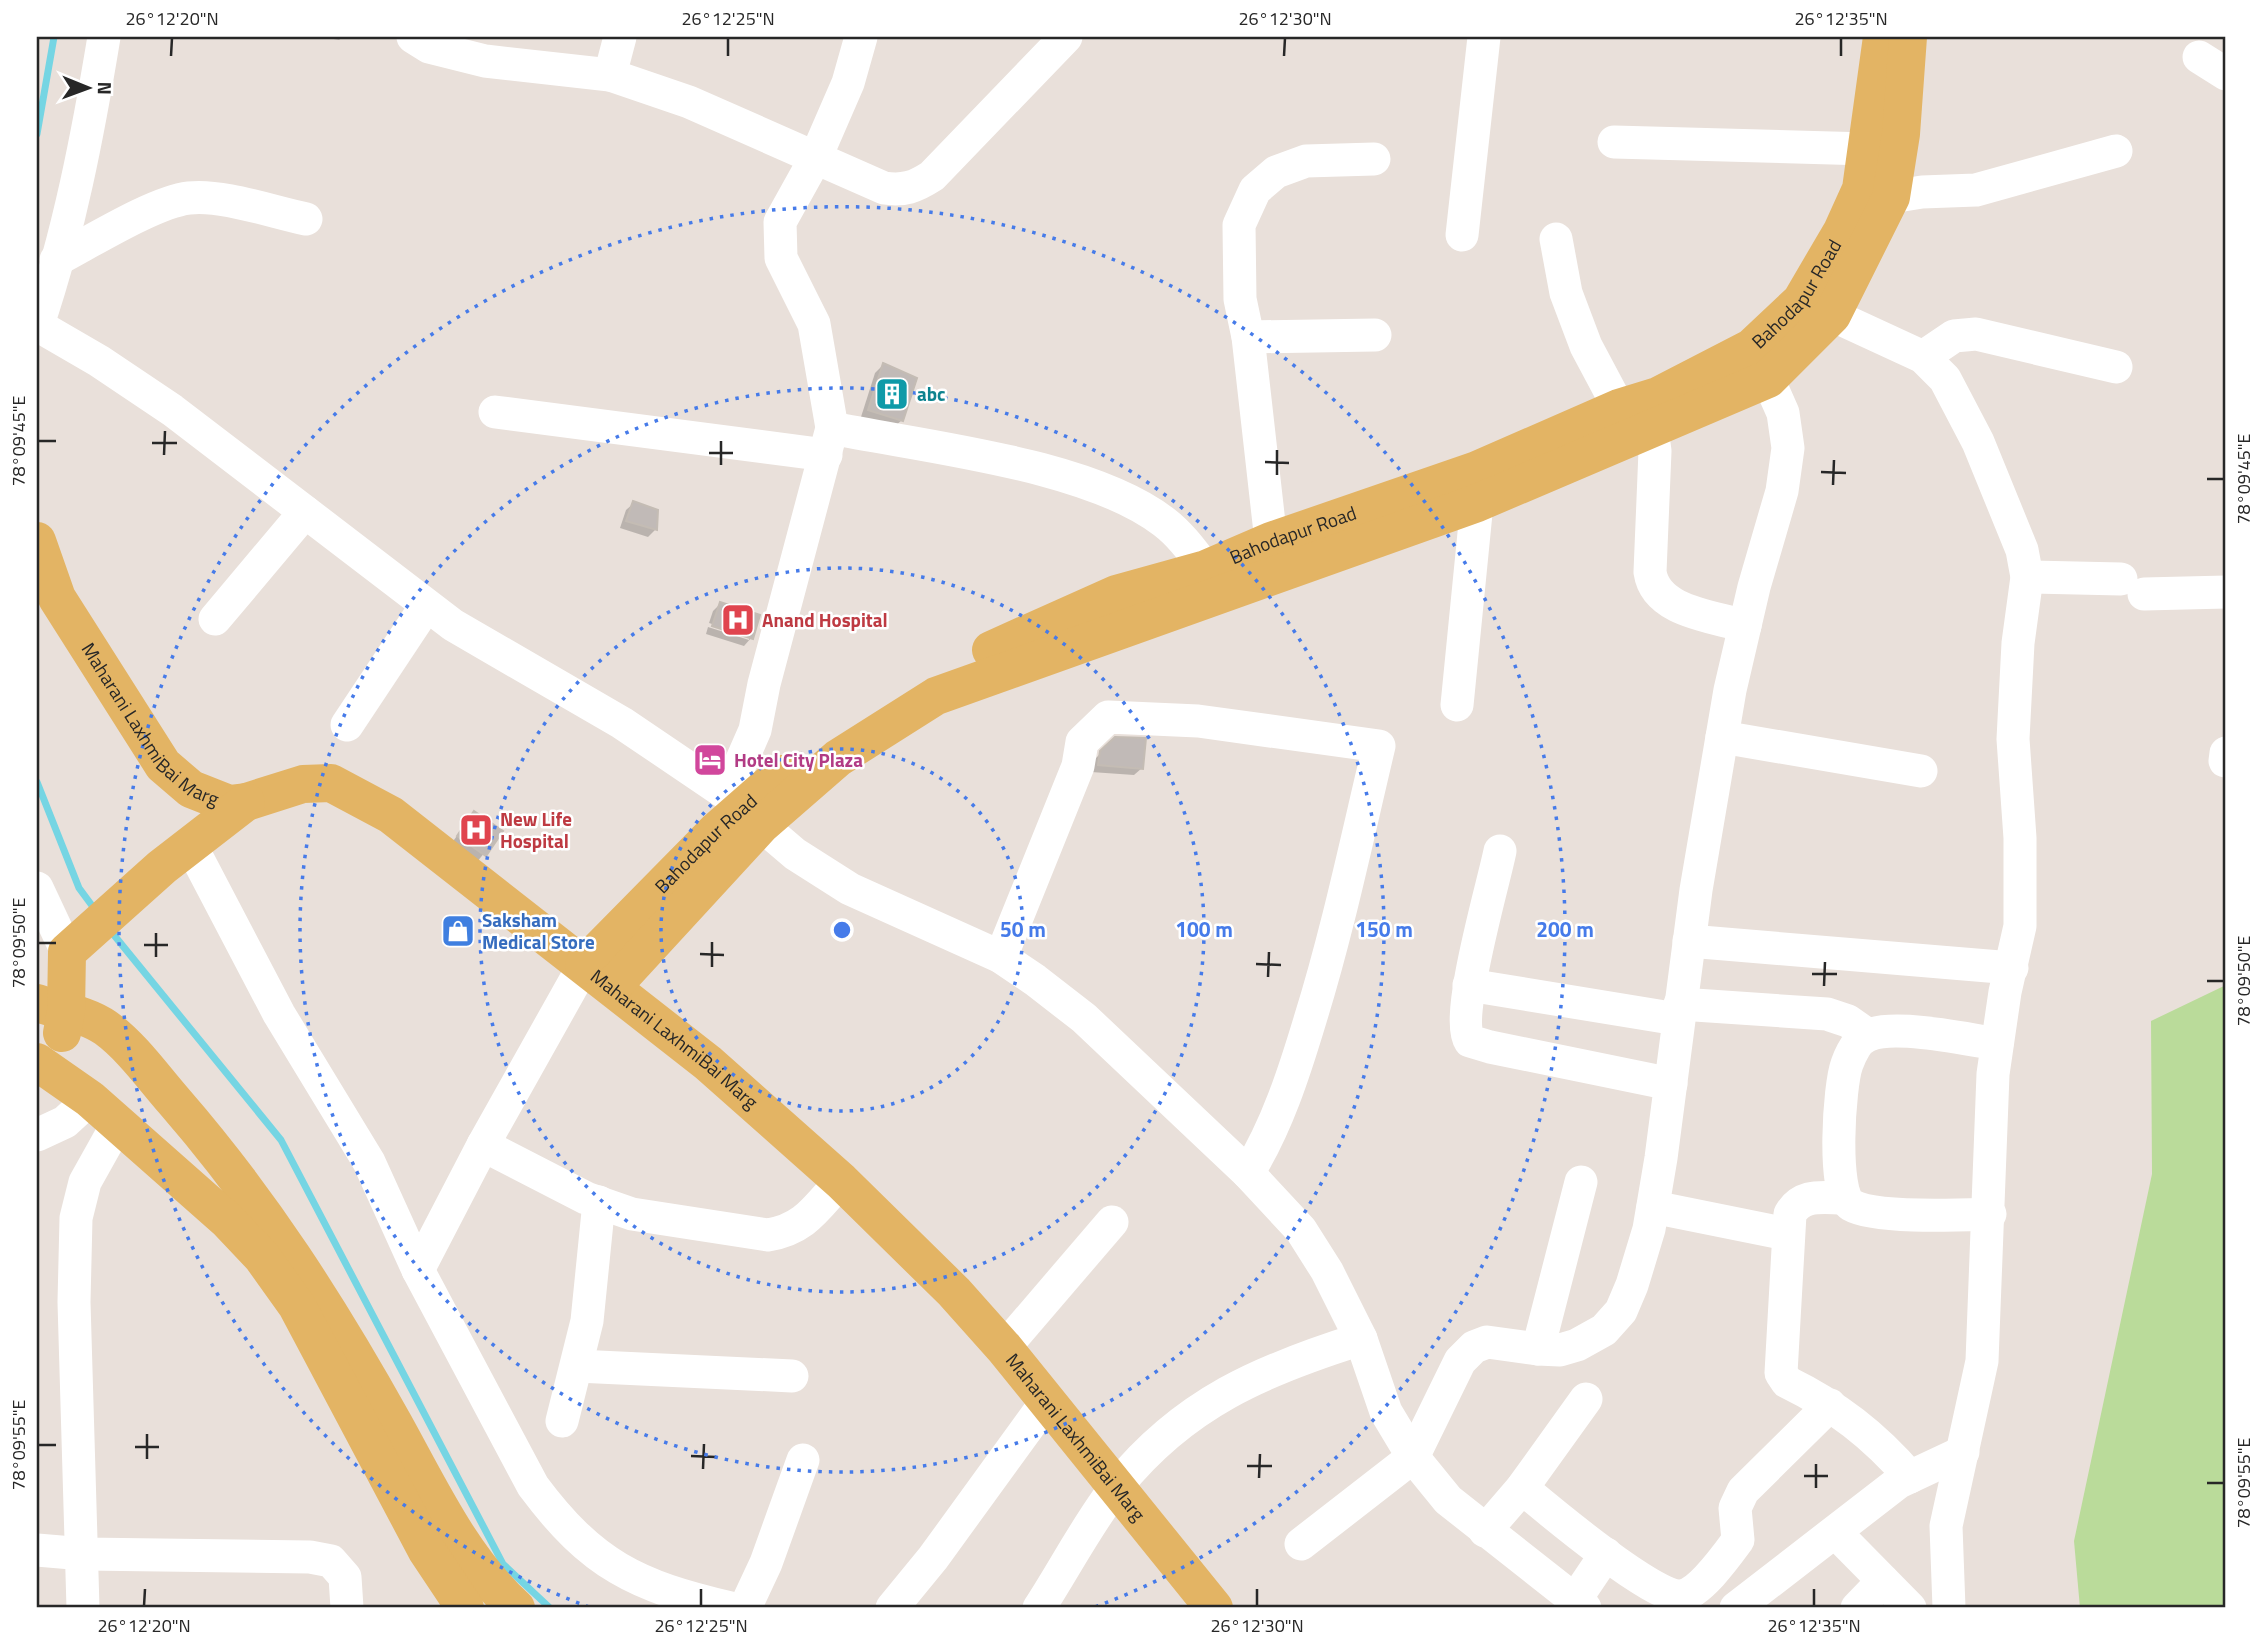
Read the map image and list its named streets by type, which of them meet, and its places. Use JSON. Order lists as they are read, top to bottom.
{
  "streets": {
    "main road": ["Bahodapur Road", "Maharani LaxhmiBai Marg"]
  },
  "crossings": [
    ["Bahodapur Road", "Maharani LaxhmiBai Marg"]
  ],
  "places": {
    "building": ["abc"],
    "hospital": ["Anand Hospital", "New Life Hospital"],
    "hotel": ["Hotel City Plaza"],
    "shop": ["Saksham Medical Store"]
  },
  "north": "right",
  "coordinates": [
    "26°12'20\"N",
    "26°12'25\"N",
    "26°12'30\"N",
    "26°12'35\"N",
    "78°09'45\"E",
    "78°09'50\"E",
    "78°09'55\"E"
  ],
  "rings": [
    "50 m",
    "100 m",
    "150 m",
    "200 m"
  ]
}
